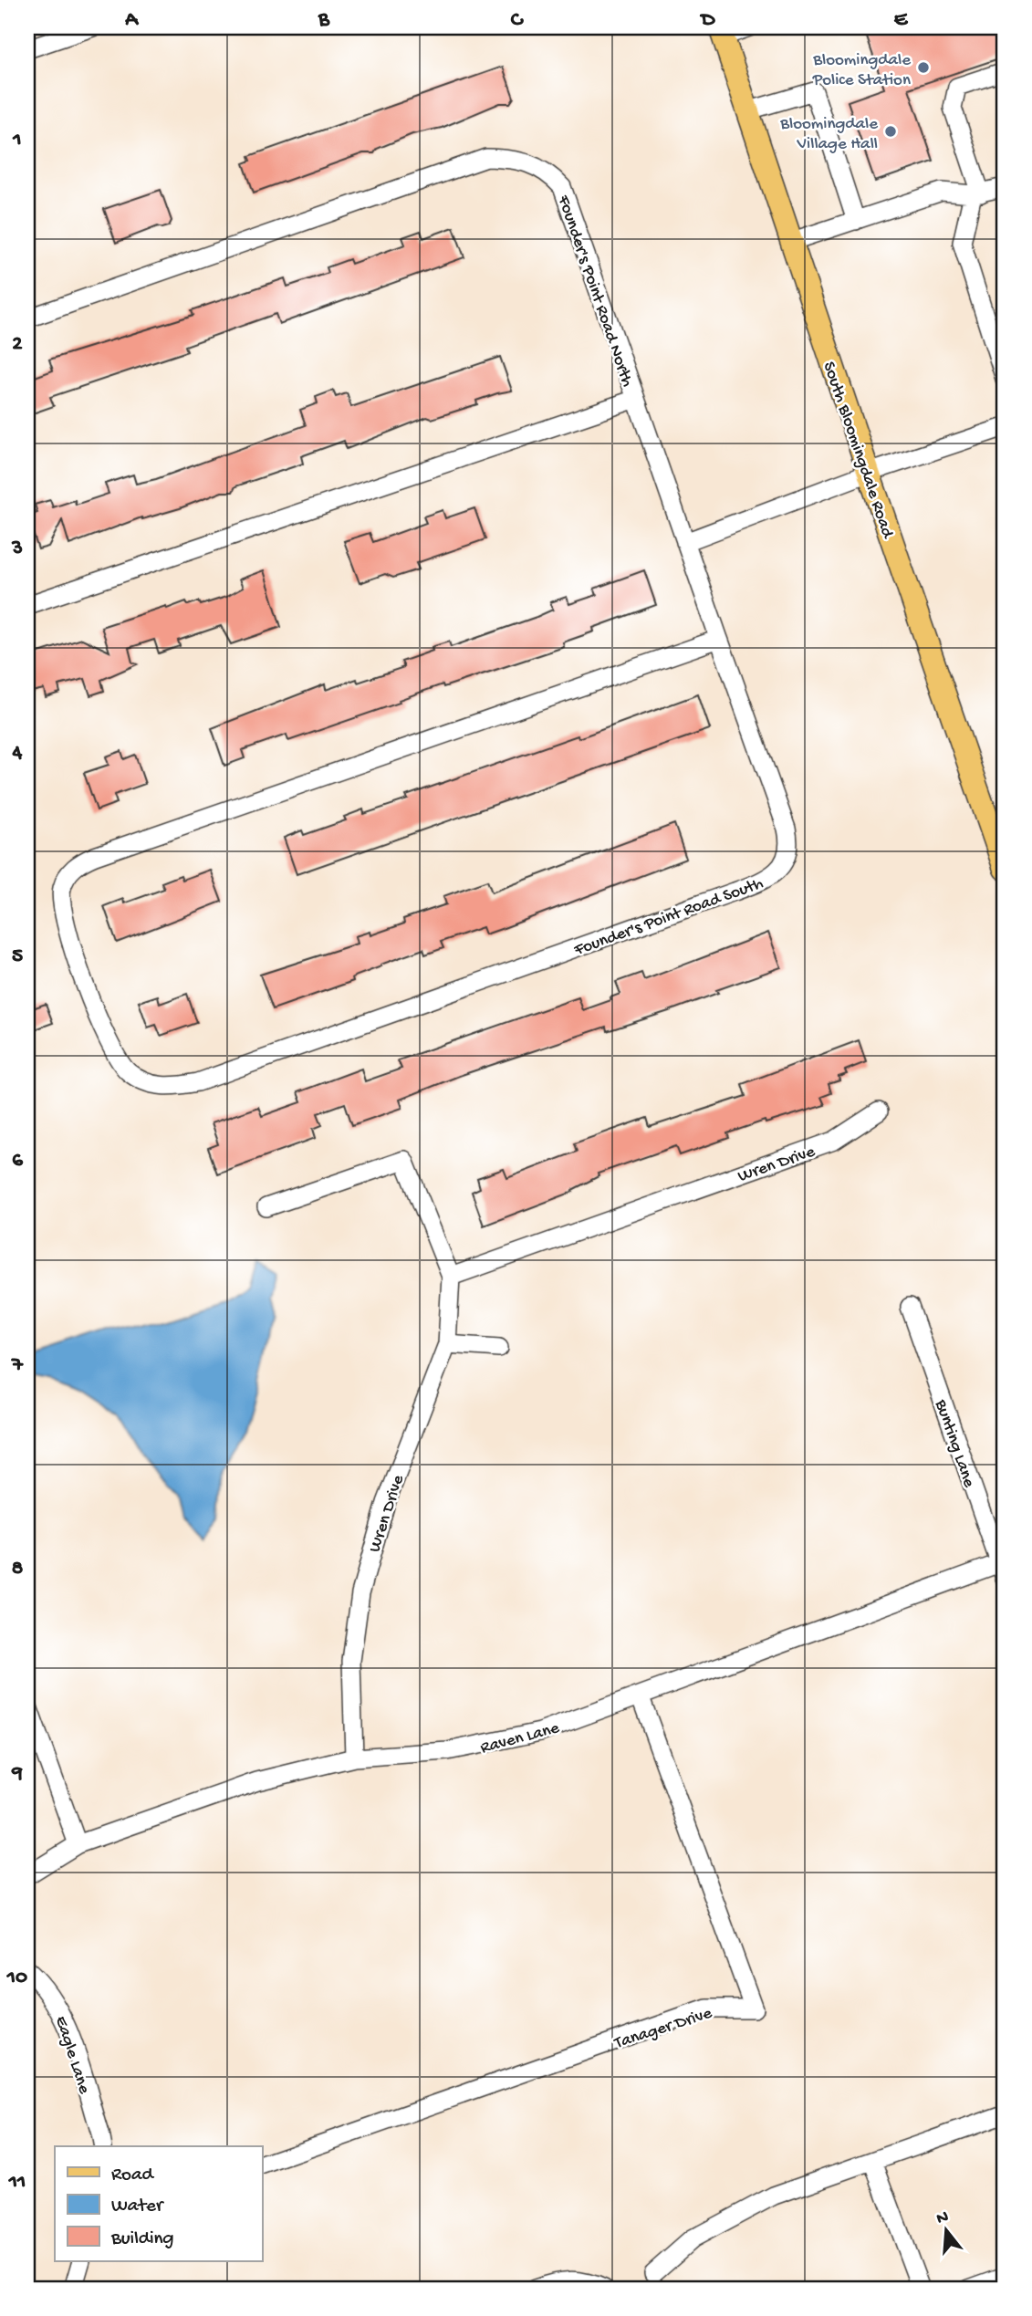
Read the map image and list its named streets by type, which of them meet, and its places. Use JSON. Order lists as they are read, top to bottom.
{
  "streets": {
    "main road": ["South Bloomingdale Road"],
    "street": [
      "Founder's Point Road North",
      "Founder's Point Road South",
      "Wren Drive",
      "Bunting Lane",
      "Raven Lane",
      "Tanager Drive",
      "Eagle Lane"
    ]
  },
  "crossings": [
    ["Founder's Point Road North", "Founder's Point Road South"],
    ["Wren Drive", "Raven Lane"],
    ["Bunting Lane", "Raven Lane"],
    ["Raven Lane", "Tanager Drive"]
  ],
  "places": ["Bloomingdale Police Station", "Bloomingdale Village Hall"],
  "legend": ["Road", "Water", "Building"],
  "north": "top",
  "grid": {
    "columns": [
      "A",
      "B",
      "C",
      "D",
      "E"
    ],
    "rows": [
      "1",
      "2",
      "3",
      "4",
      "5",
      "6",
      "7",
      "8",
      "9",
      "10",
      "11"
    ]
  }
}
